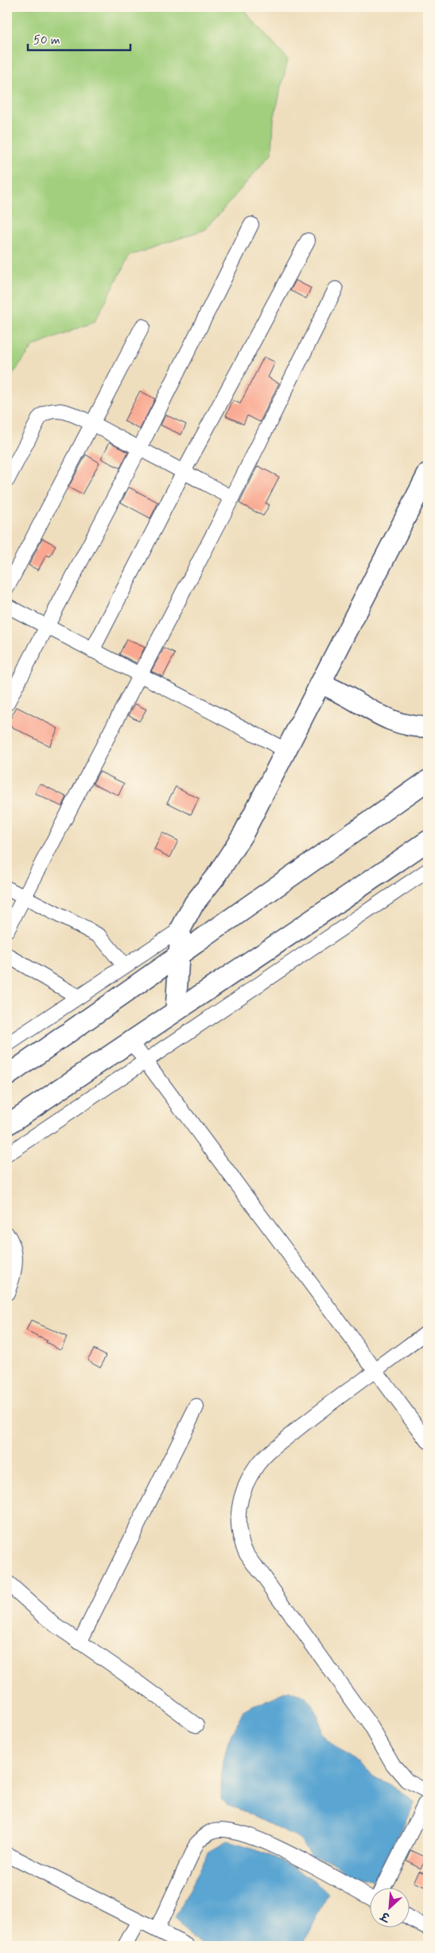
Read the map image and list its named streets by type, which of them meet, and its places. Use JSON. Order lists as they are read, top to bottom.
{
  "scale_bar": "50 m",
  "north": "bottom left"
}
